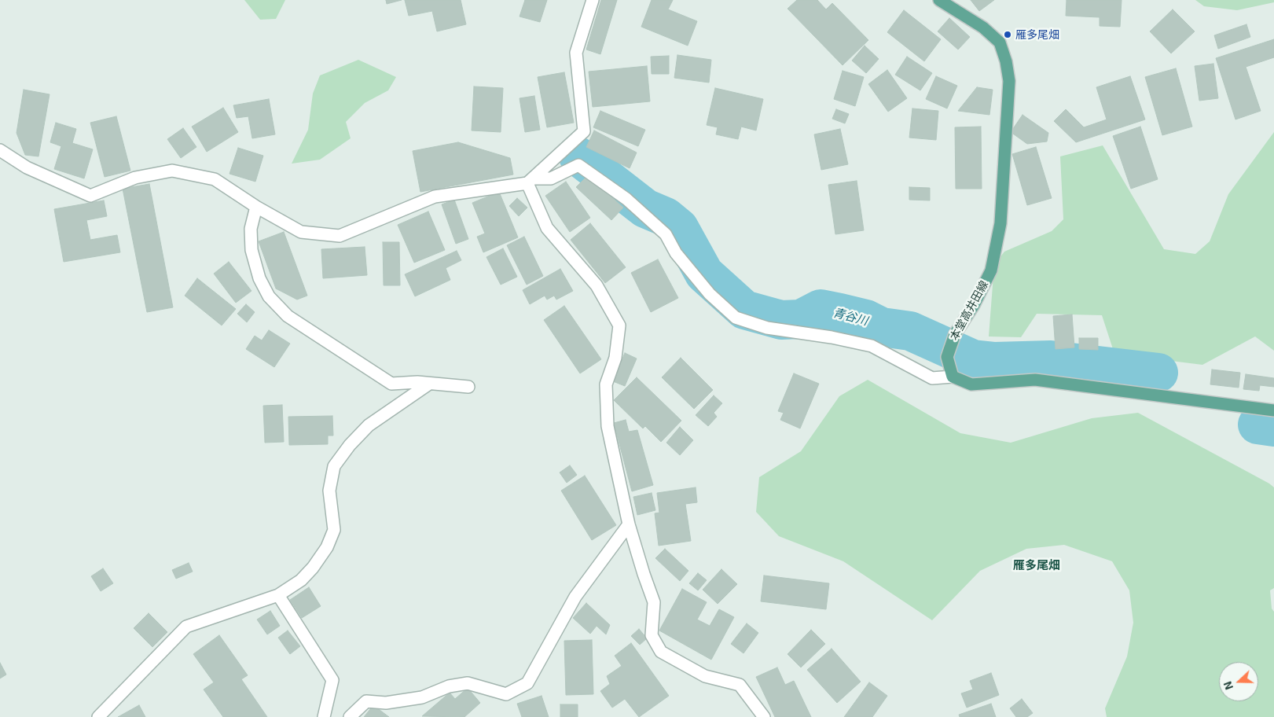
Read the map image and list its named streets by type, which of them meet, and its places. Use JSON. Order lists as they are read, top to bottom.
{
  "streets": {
    "main road": ["本堂高井田線"]
  },
  "districts": ["雁多尾畑"],
  "water": ["青谷川"],
  "places": ["雁多尾畑"],
  "north": "left"
}
